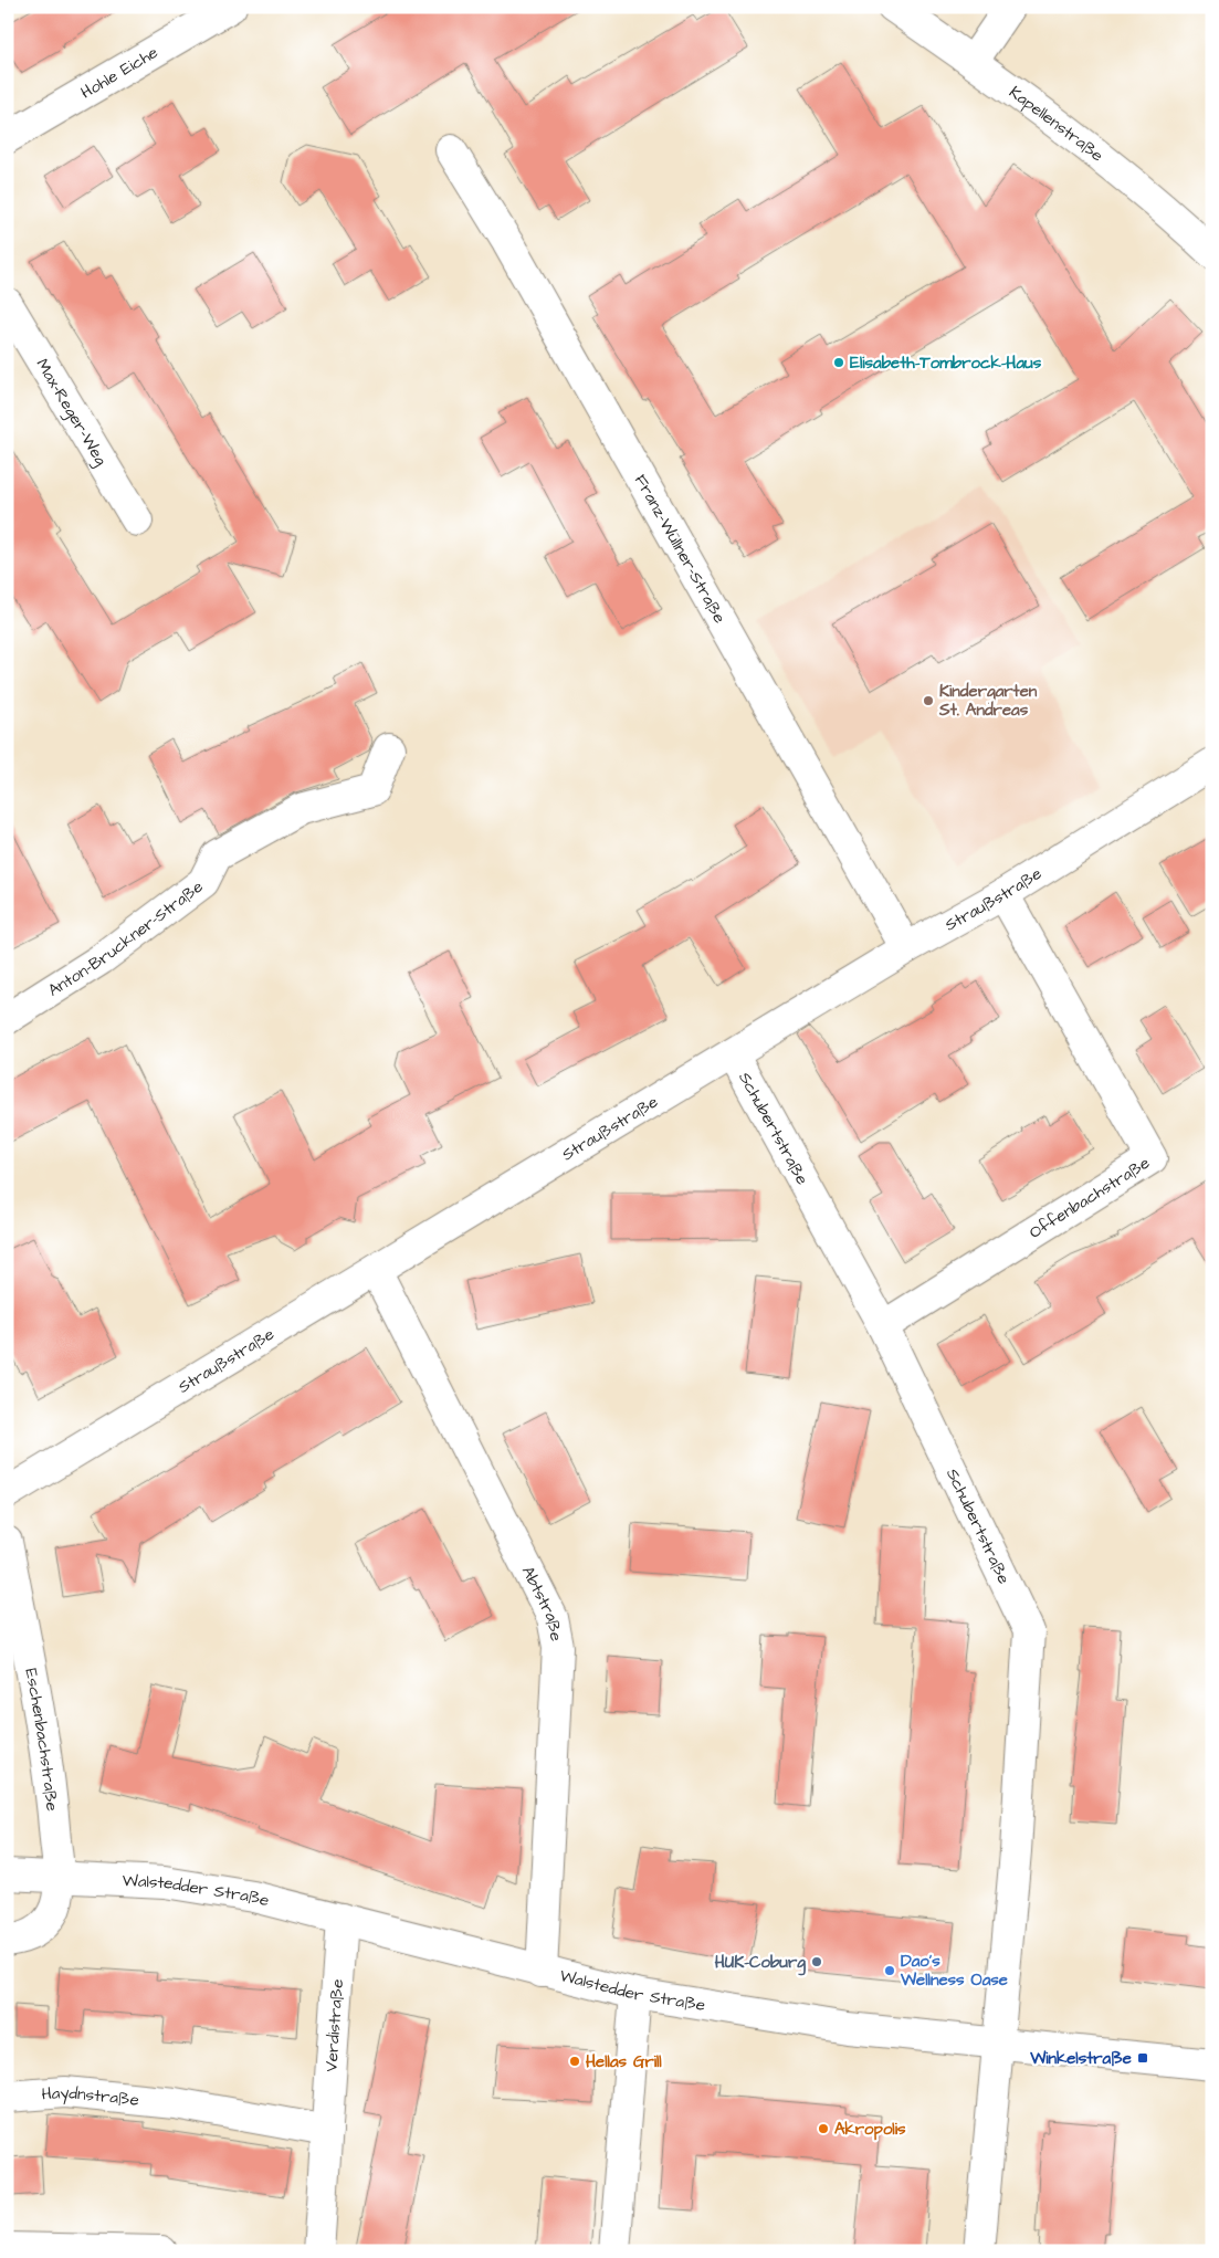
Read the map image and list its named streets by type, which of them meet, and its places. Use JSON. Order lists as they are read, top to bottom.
{
  "streets": {
    "street": [
      "Hohle Eiche",
      "Kapellenstraße",
      "Max-Reger-Weg",
      "Franz-Wüllner-Straße",
      "Straußstraße",
      "Anton-Bruckner-Straße",
      "Schubertstraße",
      "Offenbachstraße",
      "Abtstraße",
      "Eschenbachstraße",
      "Walstedder Straße",
      "Verdistraße",
      "Haydnstraße"
    ]
  },
  "crossings": [
    ["Franz-Wüllner-Straße", "Straußstraße"],
    ["Straußstraße", "Schubertstraße"],
    ["Straußstraße", "Offenbachstraße"],
    ["Straußstraße", "Abtstraße"],
    ["Schubertstraße", "Offenbachstraße"],
    ["Schubertstraße", "Walstedder Straße"],
    ["Abtstraße", "Walstedder Straße"],
    ["Eschenbachstraße", "Walstedder Straße"],
    ["Walstedder Straße", "Verdistraße"],
    ["Verdistraße", "Haydnstraße"]
  ],
  "places": {
    "other": [
      "Elisabeth-Tombrock-Haus",
      "Kindergarten St. Andreas",
      "HUK-Coburg",
      "Dao's Wellness Oase",
      "Hellas Grill",
      "Akropolis"
    ],
    "transit": ["Winkelstraße"]
  }
}
